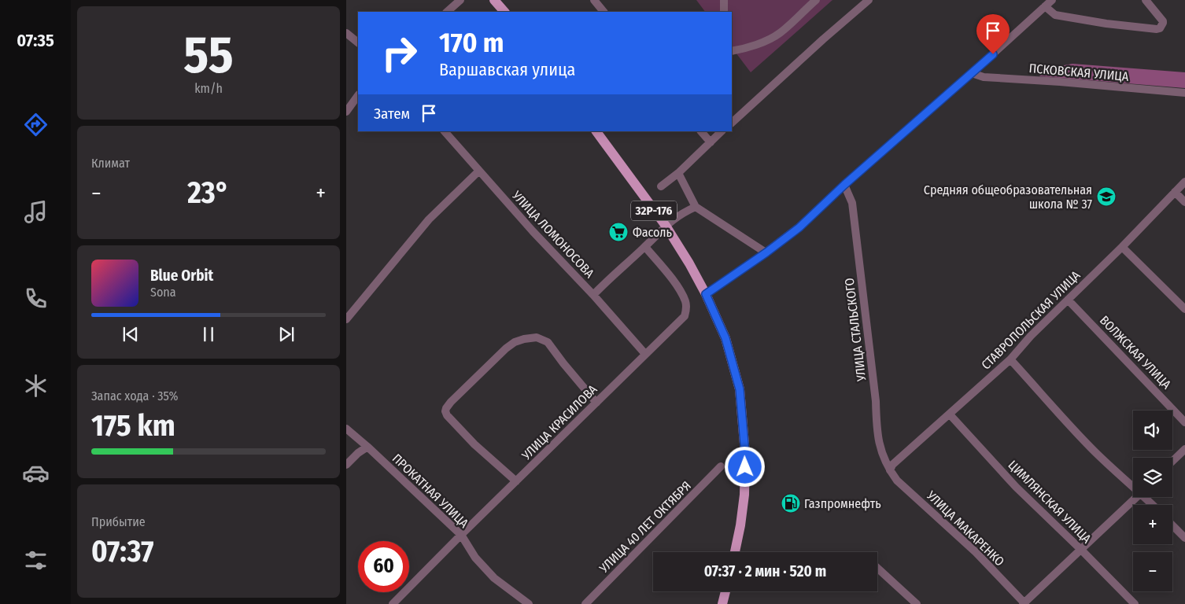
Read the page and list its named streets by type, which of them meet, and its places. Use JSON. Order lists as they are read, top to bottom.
{
  "streets": {
    "main road": ["32Р-176"],
    "street": [
      "ПСКОВСКАЯ УЛИЦА",
      "УЛИЦА ЛОМОНОСОВА",
      "СТАВРОПОЛЬСКАЯ УЛИЦА",
      "УЛИЦА СТАЛЬСКОГО",
      "ВОЛЖСКАЯ УЛИЦА",
      "УЛИЦА КРАСИЛОВА",
      "ПРОКАТНАЯ УЛИЦА",
      "ЦИМЛЯНСКАЯ УЛИЦА",
      "УЛИЦА 40 ЛЕТ ОКТЯБРЯ",
      "УЛИЦА МАКАРЕНКО"
    ]
  },
  "crossings": [
    ["УЛИЦА ЛОМОНОСОВА", "УЛИЦА КРАСИЛОВА"],
    ["СТАВРОПОЛЬСКАЯ УЛИЦА", "УЛИЦА СТАЛЬСКОГО"],
    ["СТАВРОПОЛЬСКАЯ УЛИЦА", "ВОЛЖСКАЯ УЛИЦА"],
    ["СТАВРОПОЛЬСКАЯ УЛИЦА", "ЦИМЛЯНСКАЯ УЛИЦА"],
    ["СТАВРОПОЛЬСКАЯ УЛИЦА", "УЛИЦА МАКАРЕНКО"],
    ["УЛИЦА СТАЛЬСКОГО", "УЛИЦА МАКАРЕНКО"],
    ["УЛИЦА КРАСИЛОВА", "ПРОКАТНАЯ УЛИЦА"]
  ],
  "places": {
    "school or university": ["Средняя общеобразовательная школа № 37"],
    "supermarket": ["Фасоль"],
    "fuel station": ["Газпромнефть"]
  },
  "page": {
    "tabs": "07:35",
    "tile": [
      ["55", "km/h"],
      "Климат",
      ["Запас хода · 35%", "175 km"],
      ["Прибытие", "07:37"]
    ],
    "turn": ["170 m", "Варшавская улица"],
    "then": "Затем",
    "heat": ["−", "23°", "+"],
    "song": ["Blue Orbit", "Sona"],
    "map_buttons": ["+", "−"],
    "limit": "60",
    "trip": "07:37 · 2 мин · 520 m"
  }
}
